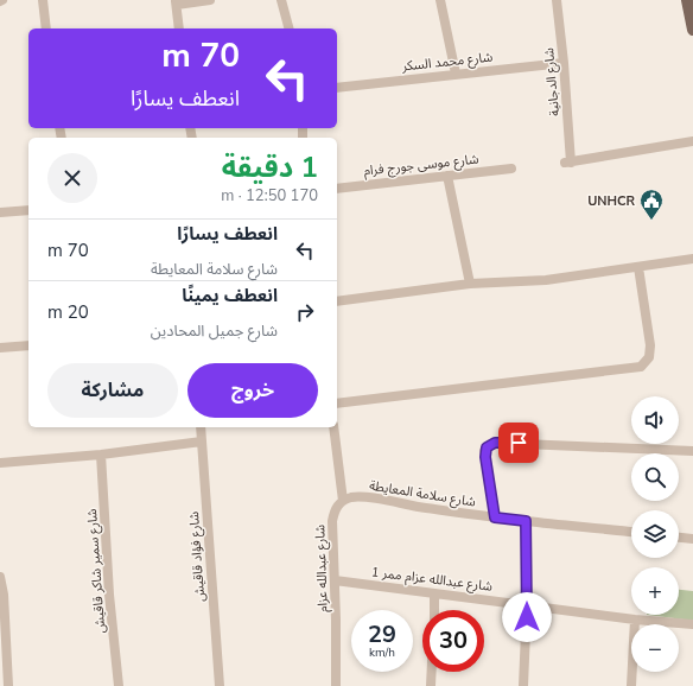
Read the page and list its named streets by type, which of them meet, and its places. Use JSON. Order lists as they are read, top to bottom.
{
  "streets": {
    "street": [
      "شارع محمد السكر",
      "شارع الدجانية",
      "شارع موسى جورج فرام",
      "شارع سلامة المعايطة",
      "شارع فؤاد قاقيش",
      "شارع عبدالله عزام",
      "شارع سمير شاكر قاقيش",
      "شارع عبدالله عزام ممر 1"
    ]
  },
  "crossings": [
    ["شارع محمد السكر", "شارع الدجانية"],
    ["شارع سلامة المعايطة", "شارع عبدالله عزام"],
    ["شارع عبدالله عزام", "شارع عبدالله عزام ممر 1"]
  ],
  "places": {
    "public building": ["UNHCR"]
  },
  "page": {
    "turn": ["70 m", "انعطف يسارًا"],
    "heading": ["1 دقيقة", "170 m · 12:50"],
    "list": [
      {
        "name": "انعطف يسارًا",
        "note": "شارع سلامة المعايطة",
        "value": "70 m"
      },
      {
        "name": "انعطف يمينًا",
        "note": "شارع جميل المحادين",
        "value": "20 m"
      }
    ],
    "buttons": ["خروج", "مشاركة"],
    "map_buttons": ["+", "−"],
    "speed": "29 km/h",
    "limit": "30"
  }
}
